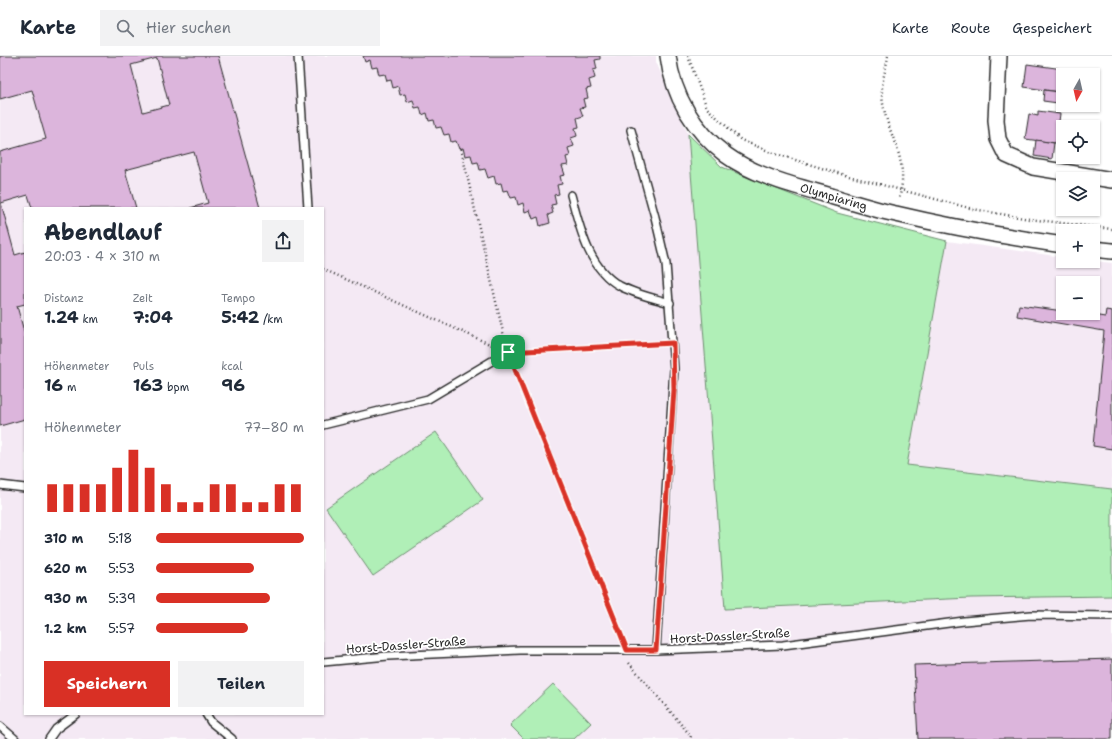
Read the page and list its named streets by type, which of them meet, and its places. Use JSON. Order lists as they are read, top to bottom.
{
  "streets": {
    "street": ["Olympiaring"],
    "lane": ["Horst-Dassler-Straße"]
  },
  "north": "bottom",
  "page": {
    "header": "Karte",
    "search": "Hier suchen",
    "nav": ["Karte", "Route", "Gespeichert"],
    "map_buttons": ["+", "−"],
    "heading": ["Abendlauf", "20:03 · 4 × 310 m"],
    "stats": [
      ["Distanz", "1.24 km"],
      ["Zeit", "7:04"],
      ["Tempo", "5:42 /km"],
      ["Höhenmeter", "16 m"],
      ["Puls", "163 bpm"],
      ["kcal", "96"]
    ],
    "chart": ["Höhenmeter", "77–80 m"],
    "list": [
      {
        "name": "310 m",
        "note": "5:18"
      },
      {
        "name": "620 m",
        "note": "5:53"
      },
      {
        "name": "930 m",
        "note": "5:39"
      },
      {
        "name": "1.2 km",
        "note": "5:57"
      }
    ],
    "buttons": ["Speichern", "Teilen"]
  }
}
